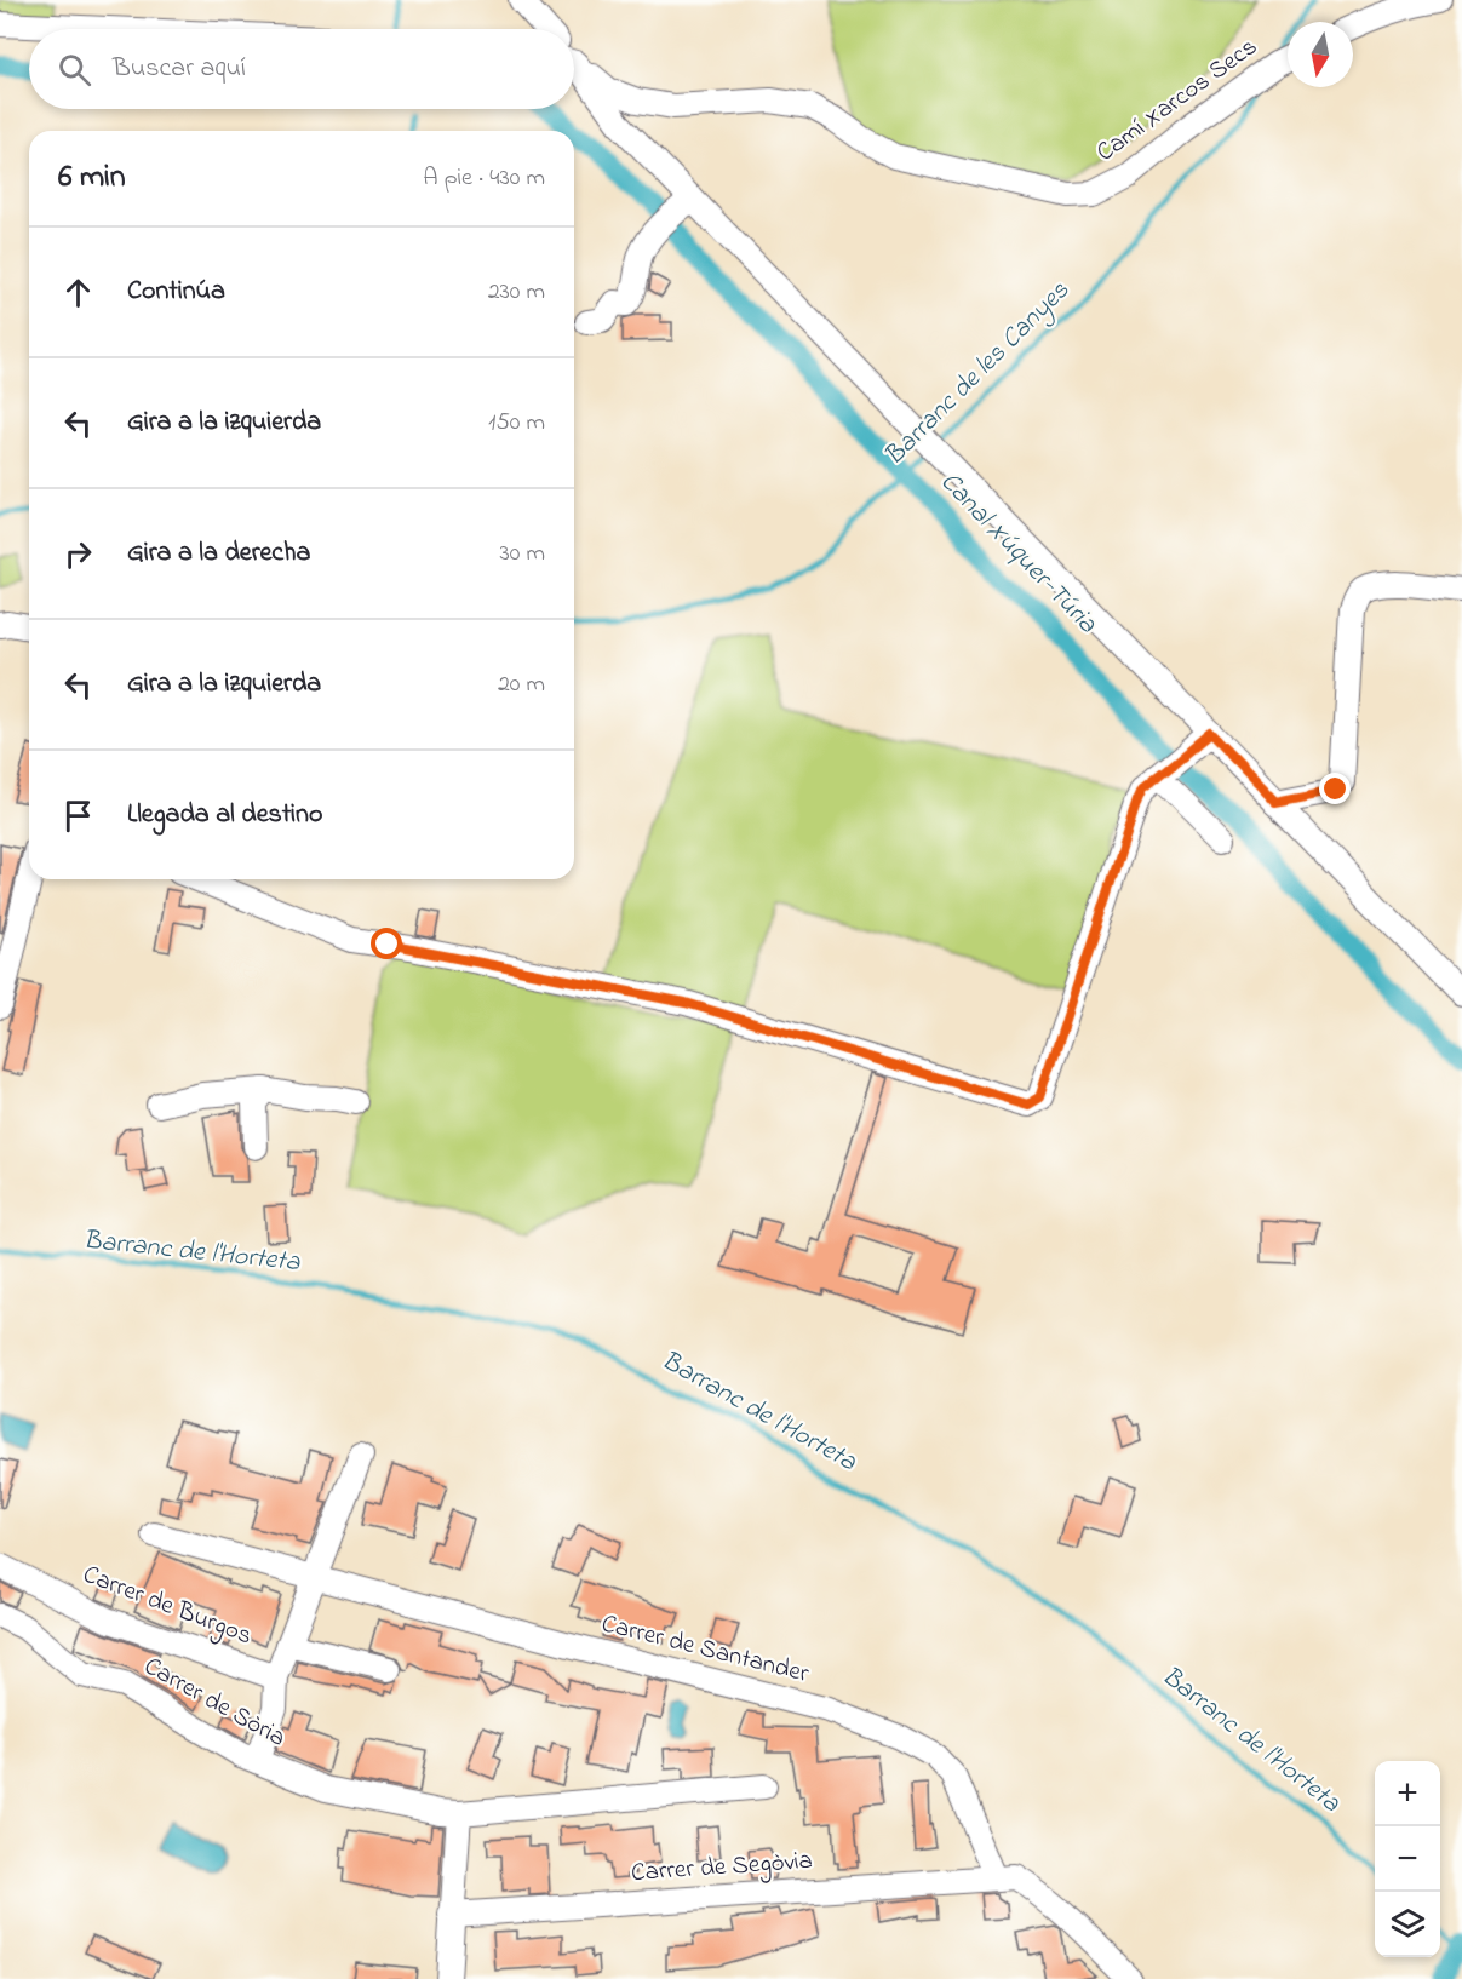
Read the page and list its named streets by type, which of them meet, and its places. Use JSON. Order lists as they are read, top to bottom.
{
  "streets": {
    "street": [
      "Camí Xarcos Secs",
      "Carrer de Burgos",
      "Carrer de Santander",
      "Carrer de Sòria",
      "Carrer de Segòvia"
    ]
  },
  "crossings": [
    ["Carrer de Santander", "Carrer de Segòvia"]
  ],
  "water": ["Barranc de les Canyes", "Canal Xúquer-Túria", "Barranc de l'Horteta"],
  "north": "bottom",
  "page": {
    "search": "Buscar aquí",
    "heading": ["6 min", "A pie · 430 m"],
    "list": [
      ["Continúa", "230 m"],
      ["Gira a la izquierda", "150 m"],
      ["Gira a la derecha", "30 m"],
      ["Gira a la izquierda", "20 m"],
      "Llegada al destino"
    ],
    "map_buttons": ["+", "−"]
  }
}
